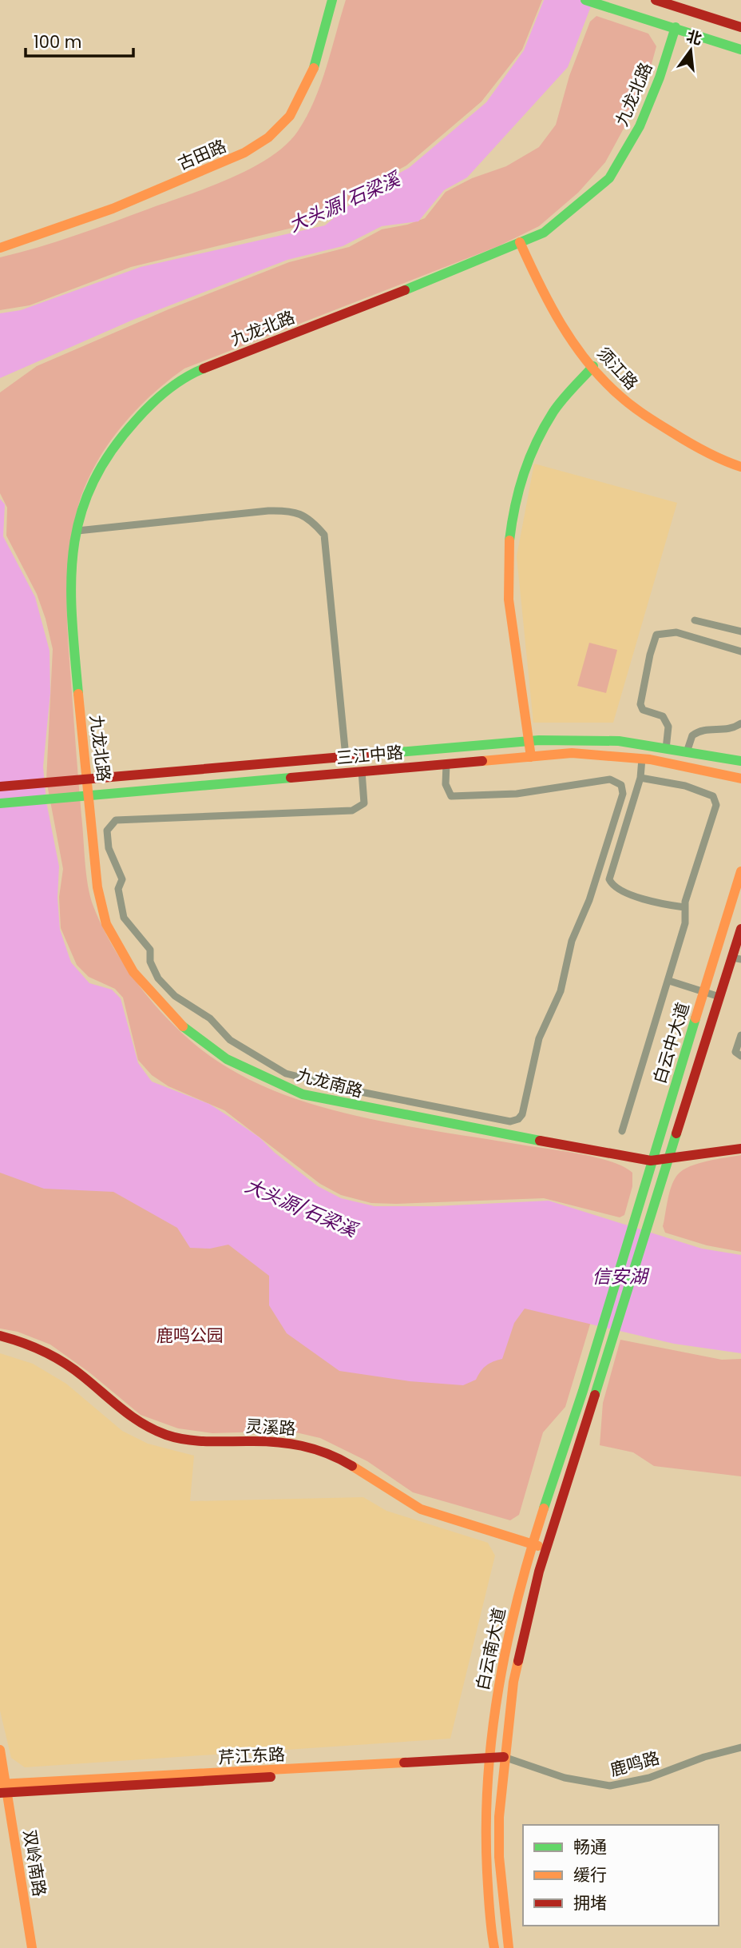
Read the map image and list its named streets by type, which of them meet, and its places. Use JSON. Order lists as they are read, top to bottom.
{
  "streets": {
    "street": [
      "九龙北路",
      "古田路",
      "须江路",
      "三江中路",
      "白云中大道",
      "九龙南路",
      "灵溪路",
      "白云南大道",
      "芹江东路",
      "鹿鸣路",
      "双岭南路"
    ]
  },
  "crossings": [
    ["九龙北路", "须江路"],
    ["九龙北路", "三江中路"],
    ["九龙北路", "九龙南路"],
    ["三江中路", "九龙南路"],
    ["白云中大道", "九龙南路"],
    ["白云中大道", "白云南大道"],
    ["灵溪路", "白云南大道"],
    ["白云南大道", "芹江东路"],
    ["白云南大道", "鹿鸣路"],
    ["芹江东路", "鹿鸣路"],
    ["芹江东路", "双岭南路"]
  ],
  "water": ["大头源/石梁溪", "信安湖"],
  "parks": ["鹿鸣公园"],
  "legend": ["畅通", "缓行", "拥堵"],
  "scale_bar": "100 m",
  "north": "top"
}
